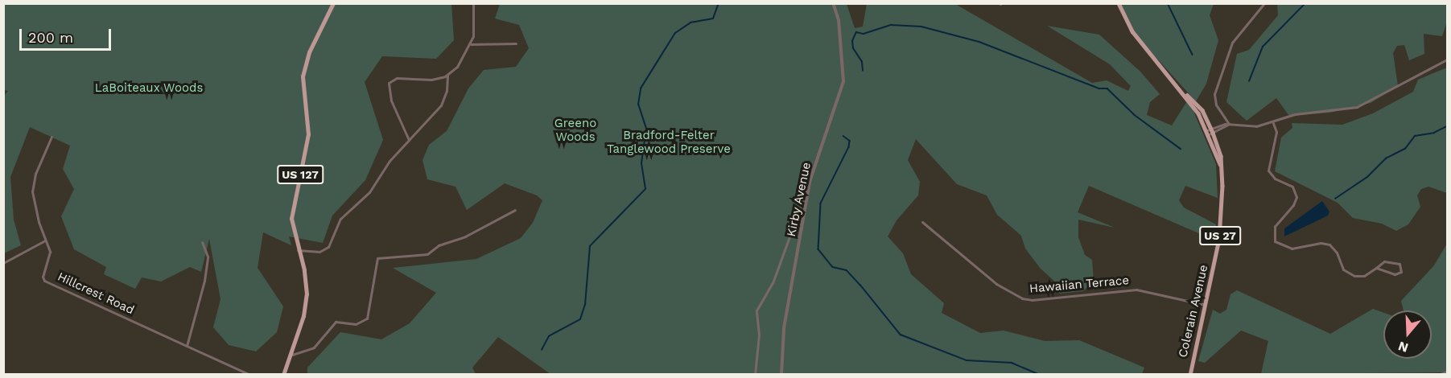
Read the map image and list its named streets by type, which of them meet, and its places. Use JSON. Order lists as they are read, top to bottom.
{
  "streets": {
    "main road": ["US 127", "US 27", "Colerain Avenue"],
    "street": ["Kirby Avenue", "Hawaiian Terrace", "Hillcrest Road"]
  },
  "crossings": [
    ["Hawaiian Terrace", "Colerain Avenue"]
  ],
  "parks": ["LaBoiteaux Woods", "Greeno Woods", "Bradford-Felter Tanglewood Preserve"],
  "scale_bar": "200 m",
  "north": "bottom"
}
